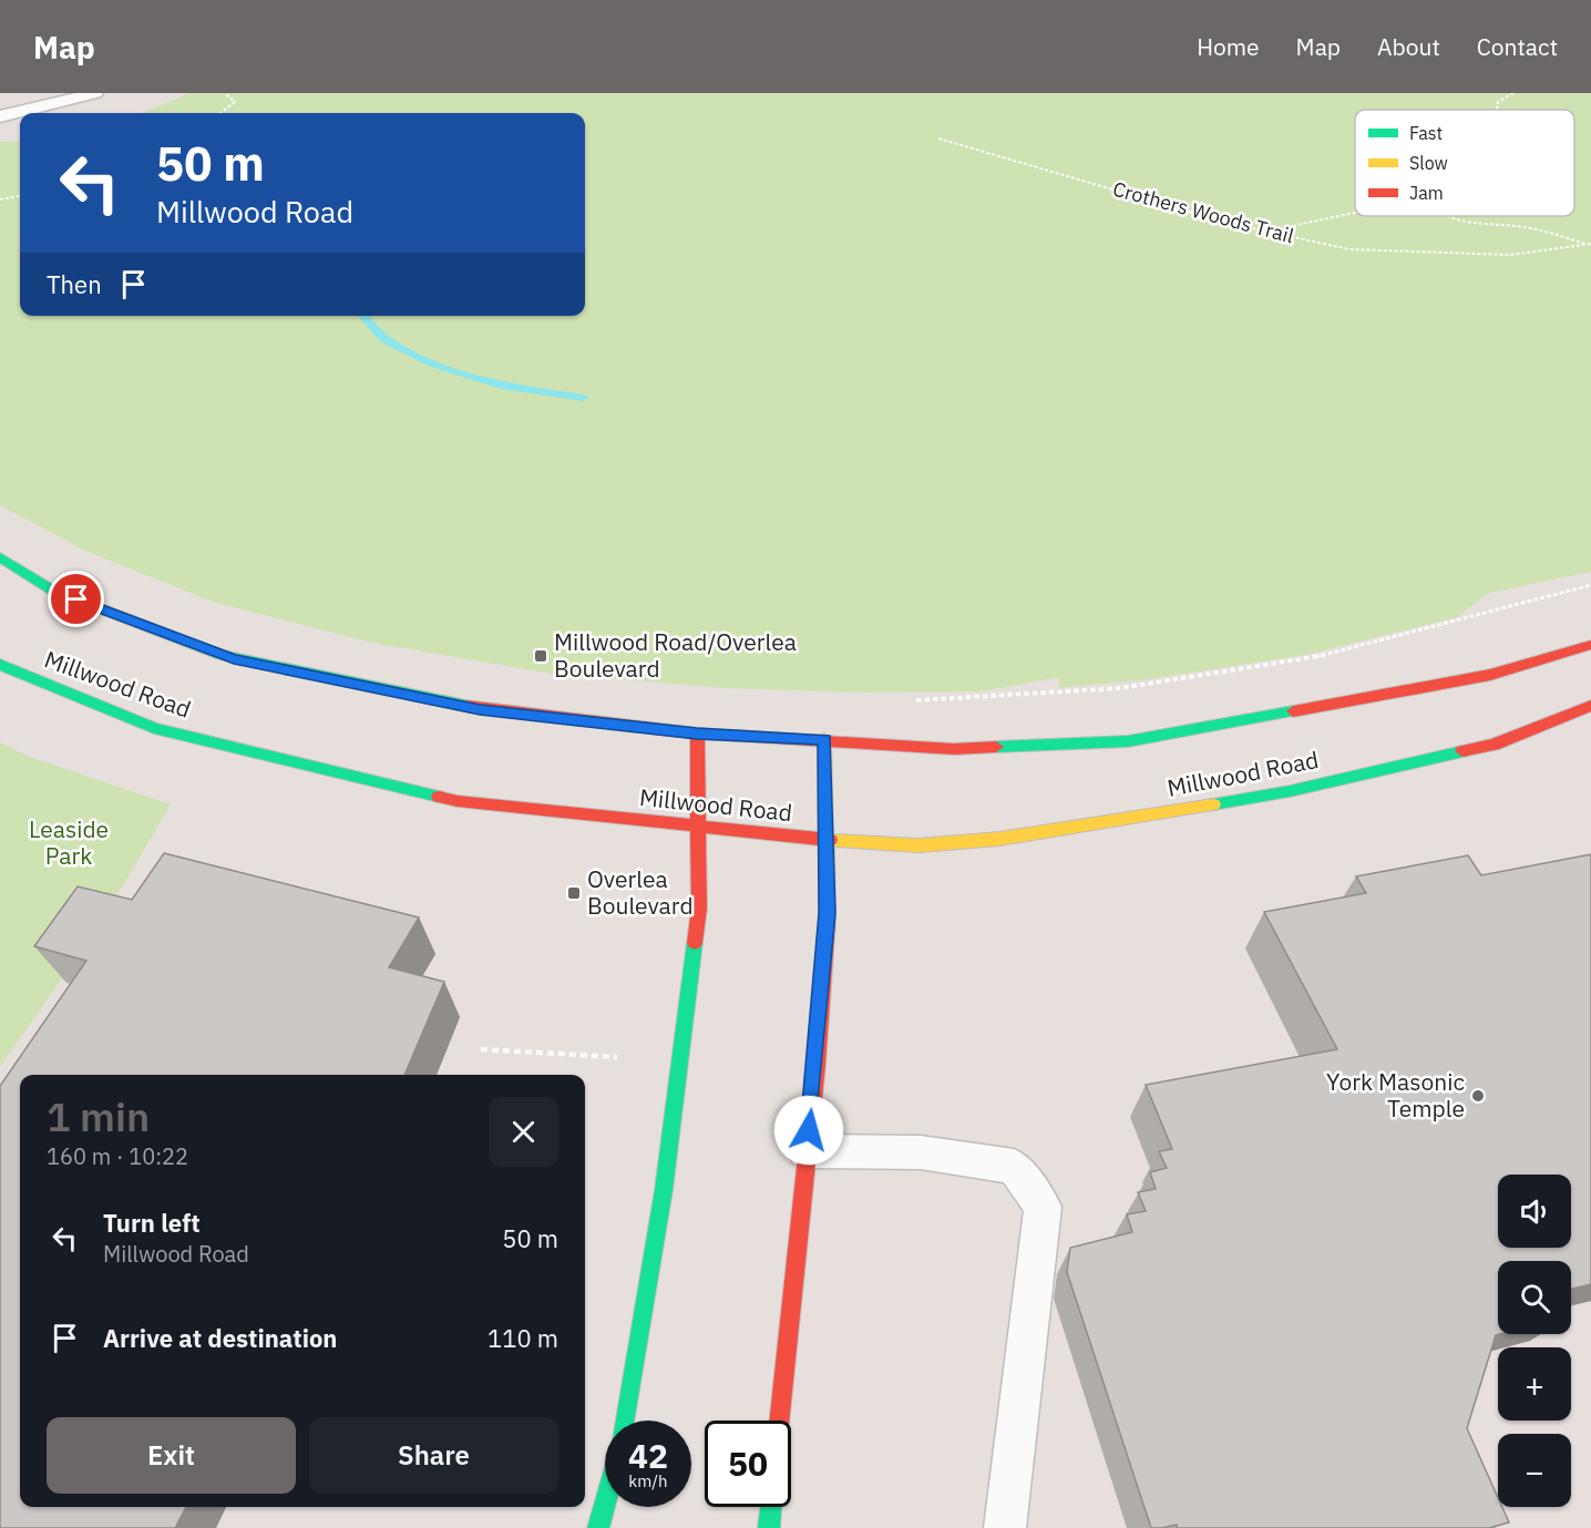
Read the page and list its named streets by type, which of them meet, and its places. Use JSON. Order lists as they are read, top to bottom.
{
  "streets": {
    "main road": ["Millwood Road"],
    "path": ["Crothers Woods Trail"]
  },
  "parks": ["Leaside Park"],
  "places": {
    "transit": ["Millwood Road/Overlea Boulevard", "Overlea Boulevard"],
    "other": ["York Masonic Temple"]
  },
  "legend": ["Fast", "Slow", "Jam"],
  "page": {
    "header": "Map",
    "nav": [
      "Home",
      "Map",
      "About",
      "Contact"
    ],
    "turn": ["50 m", "Millwood Road"],
    "then": "Then",
    "heading": ["1 min", "160 m · 10:22"],
    "map_buttons": ["+", "−"],
    "list": [
      {
        "name": "Turn left",
        "note": "Millwood Road",
        "value": "50 m"
      },
      {
        "name": "Arrive at destination",
        "value": "110 m"
      }
    ],
    "buttons": ["Exit", "Share"],
    "speed": "42 km/h",
    "limit": "50"
  }
}
